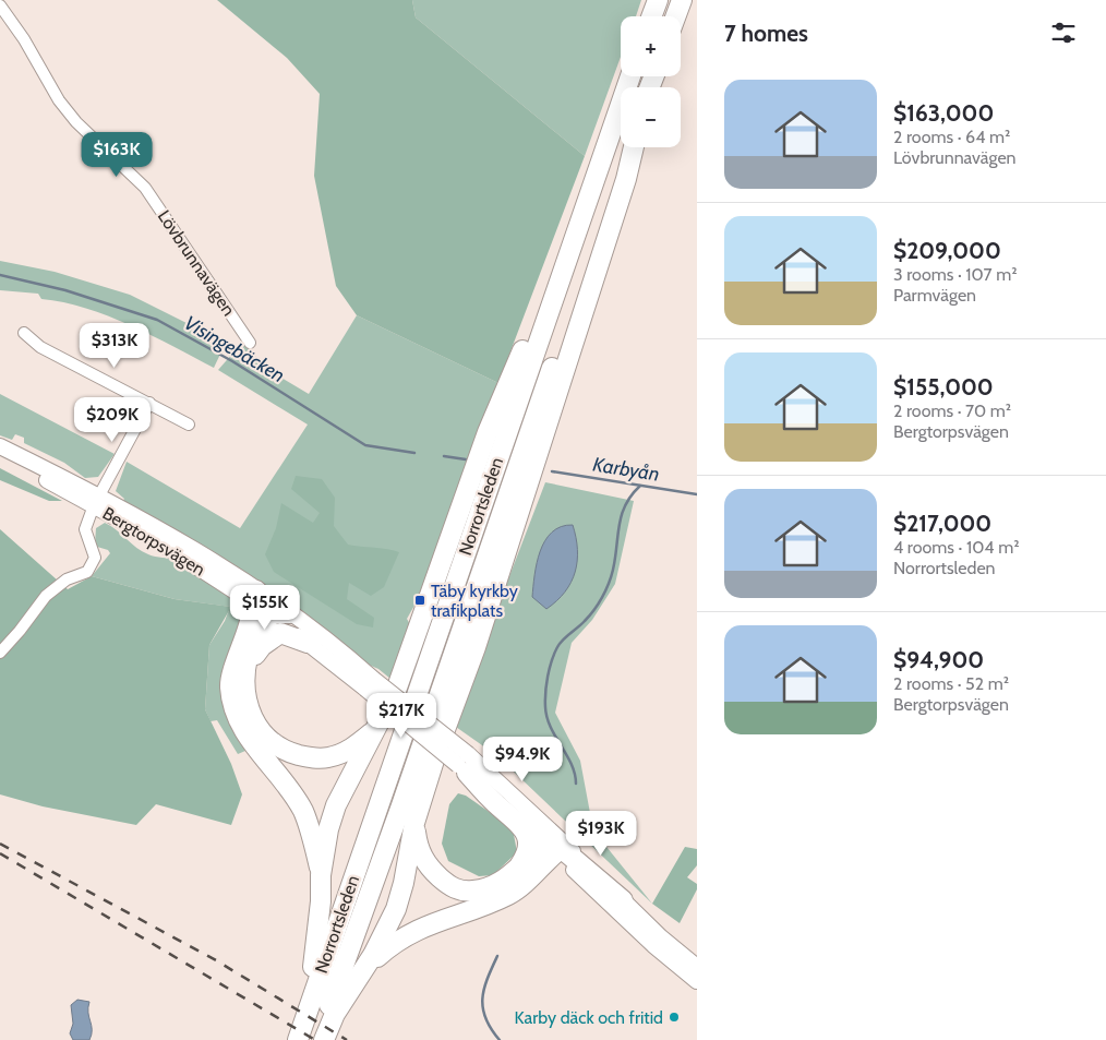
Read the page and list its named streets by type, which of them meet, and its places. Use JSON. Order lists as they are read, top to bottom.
{
  "streets": {
    "highway": ["Norrortsleden"],
    "main road": ["Bergtorpsvägen"],
    "street": ["Lövbrunnavägen"]
  },
  "water": ["Visingebäcken", "Karbyån"],
  "places": {
    "transit": ["Täby kyrkby trafikplats"],
    "other": ["Karby däck och fritid"]
  },
  "page": {
    "heading": "7 homes",
    "map_buttons": ["+", "−"],
    "list": [
      {
        "name": "$163,000",
        "note": "2 rooms · 64 m² · Lövbrunnavägen"
      },
      {
        "name": "$209,000",
        "note": "3 rooms · 107 m² · Parmvägen"
      },
      {
        "name": "$155,000",
        "note": "2 rooms · 70 m² · Bergtorpsvägen"
      },
      {
        "name": "$217,000",
        "note": "4 rooms · 104 m² · Norrortsleden"
      },
      {
        "name": "$94,900",
        "note": "2 rooms · 52 m² · Bergtorpsvägen"
      }
    ],
    "price": [
      "$163K",
      "$313K",
      "$209K",
      "$155K",
      "$217K",
      "$94.9K",
      "$193K"
    ]
  }
}
